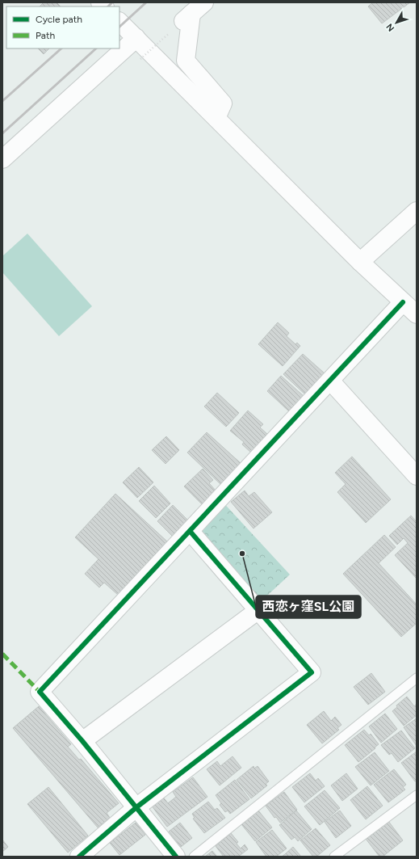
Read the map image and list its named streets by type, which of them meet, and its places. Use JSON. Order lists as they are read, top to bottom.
{
  "places": ["西恋ヶ窪SL公園"],
  "legend": ["Cycle path", "Path"],
  "north": "bottom left"
}
